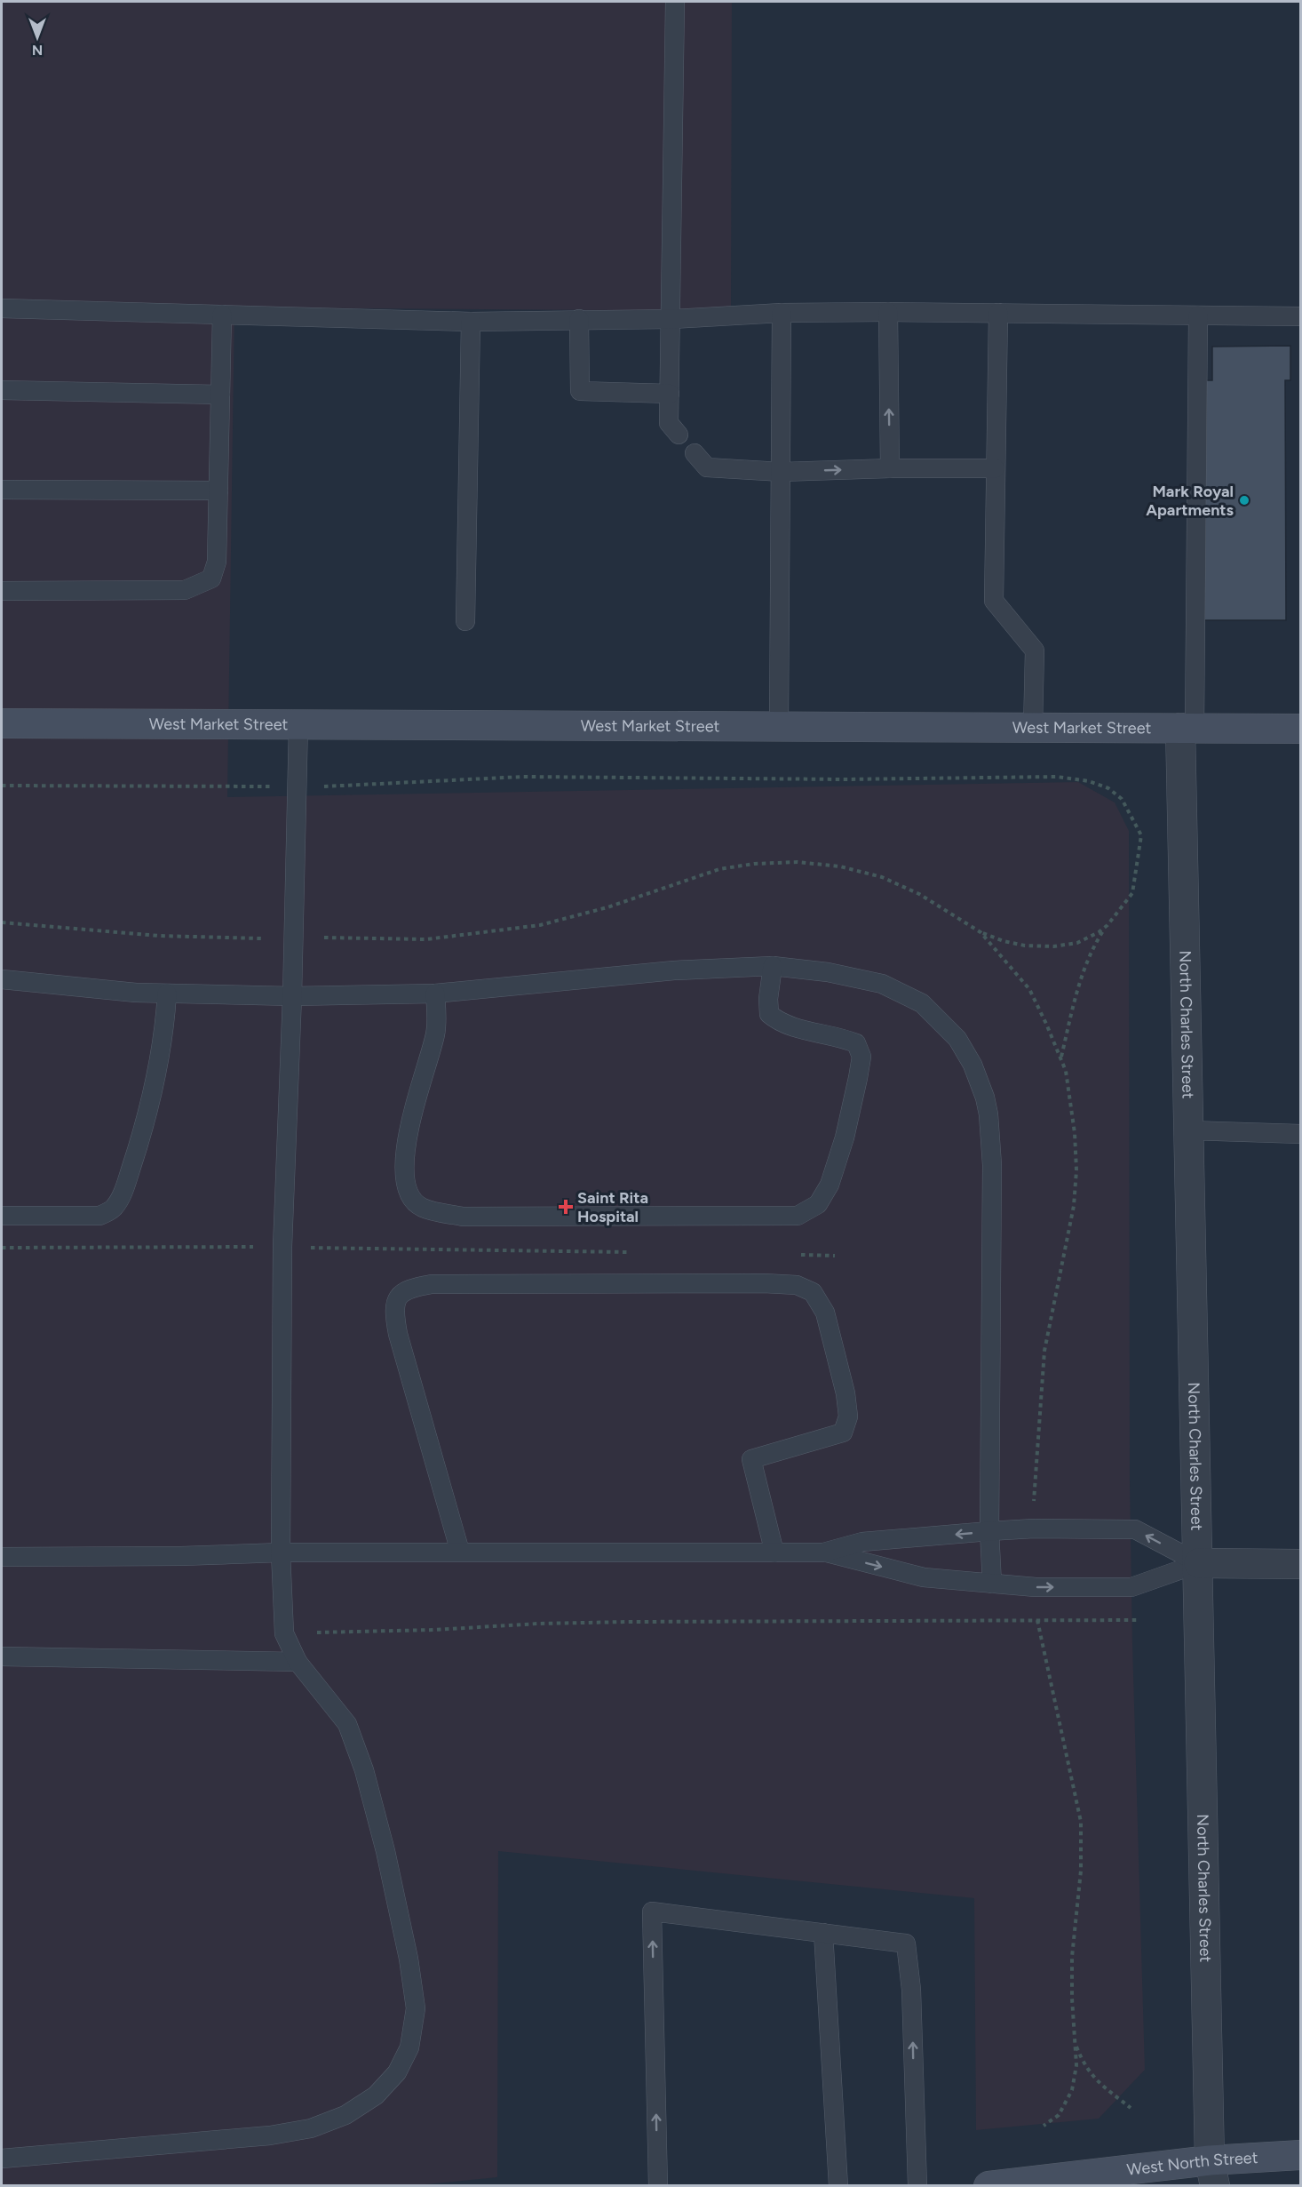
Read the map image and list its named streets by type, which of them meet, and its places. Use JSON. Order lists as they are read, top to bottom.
{
  "streets": {
    "street": ["West Market Street", "North Charles Street", "West North Street"]
  },
  "crossings": [
    ["West Market Street", "North Charles Street"],
    ["North Charles Street", "West North Street"]
  ],
  "places": {
    "other": ["Mark Royal Apartments"],
    "health": ["Saint Rita Hospital"]
  },
  "north": "bottom"
}
